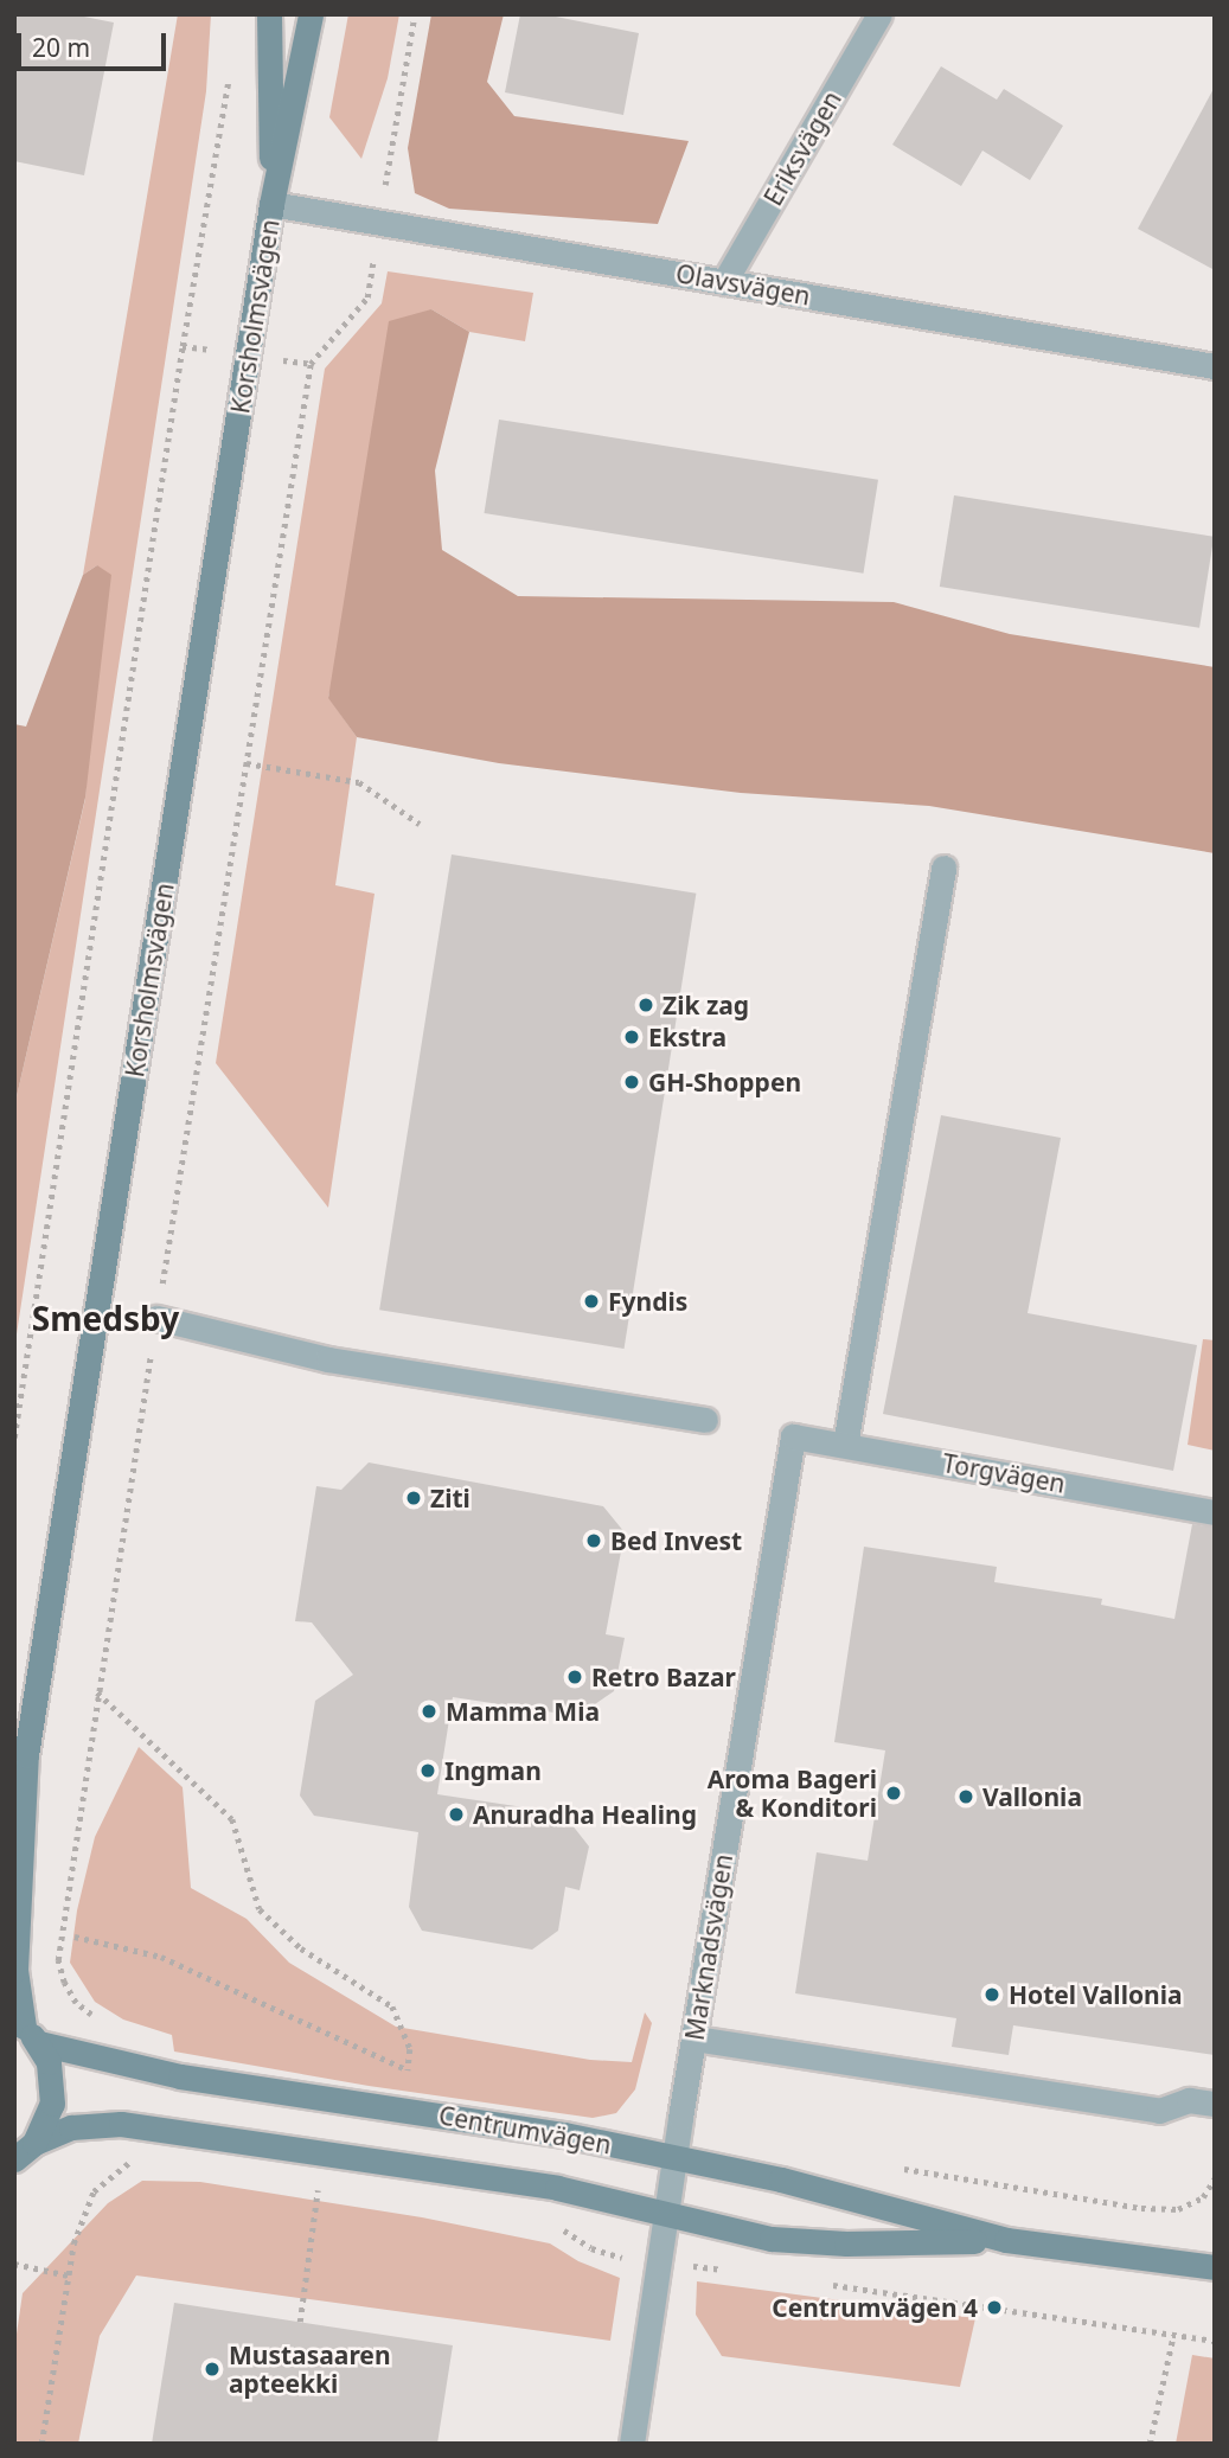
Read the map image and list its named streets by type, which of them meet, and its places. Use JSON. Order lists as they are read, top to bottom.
{
  "streets": {
    "main road": ["Korsholmsvägen", "Centrumvägen"],
    "street": [
      "Eriksvägen",
      "Olavsvägen",
      "Torgvägen",
      "Marknadsvägen"
    ]
  },
  "crossings": [
    ["Eriksvägen", "Olavsvägen"],
    ["Olavsvägen", "Korsholmsvägen"],
    ["Korsholmsvägen", "Centrumvägen"],
    ["Torgvägen", "Marknadsvägen"],
    ["Marknadsvägen", "Centrumvägen"]
  ],
  "districts": ["Smedsby"],
  "places": [
    "Zik zag",
    "Ekstra",
    "GH-Shoppen",
    "Fyndis",
    "Ziti",
    "Bed Invest",
    "Retro Bazar",
    "Mamma Mia",
    "Ingman",
    "Aroma Bageri & Konditori",
    "Vallonia",
    "Anuradha Healing",
    "Hotel Vallonia",
    "Centrumvägen 4",
    "Mustasaaren apteekki"
  ],
  "scale_bar": "20 m"
}
